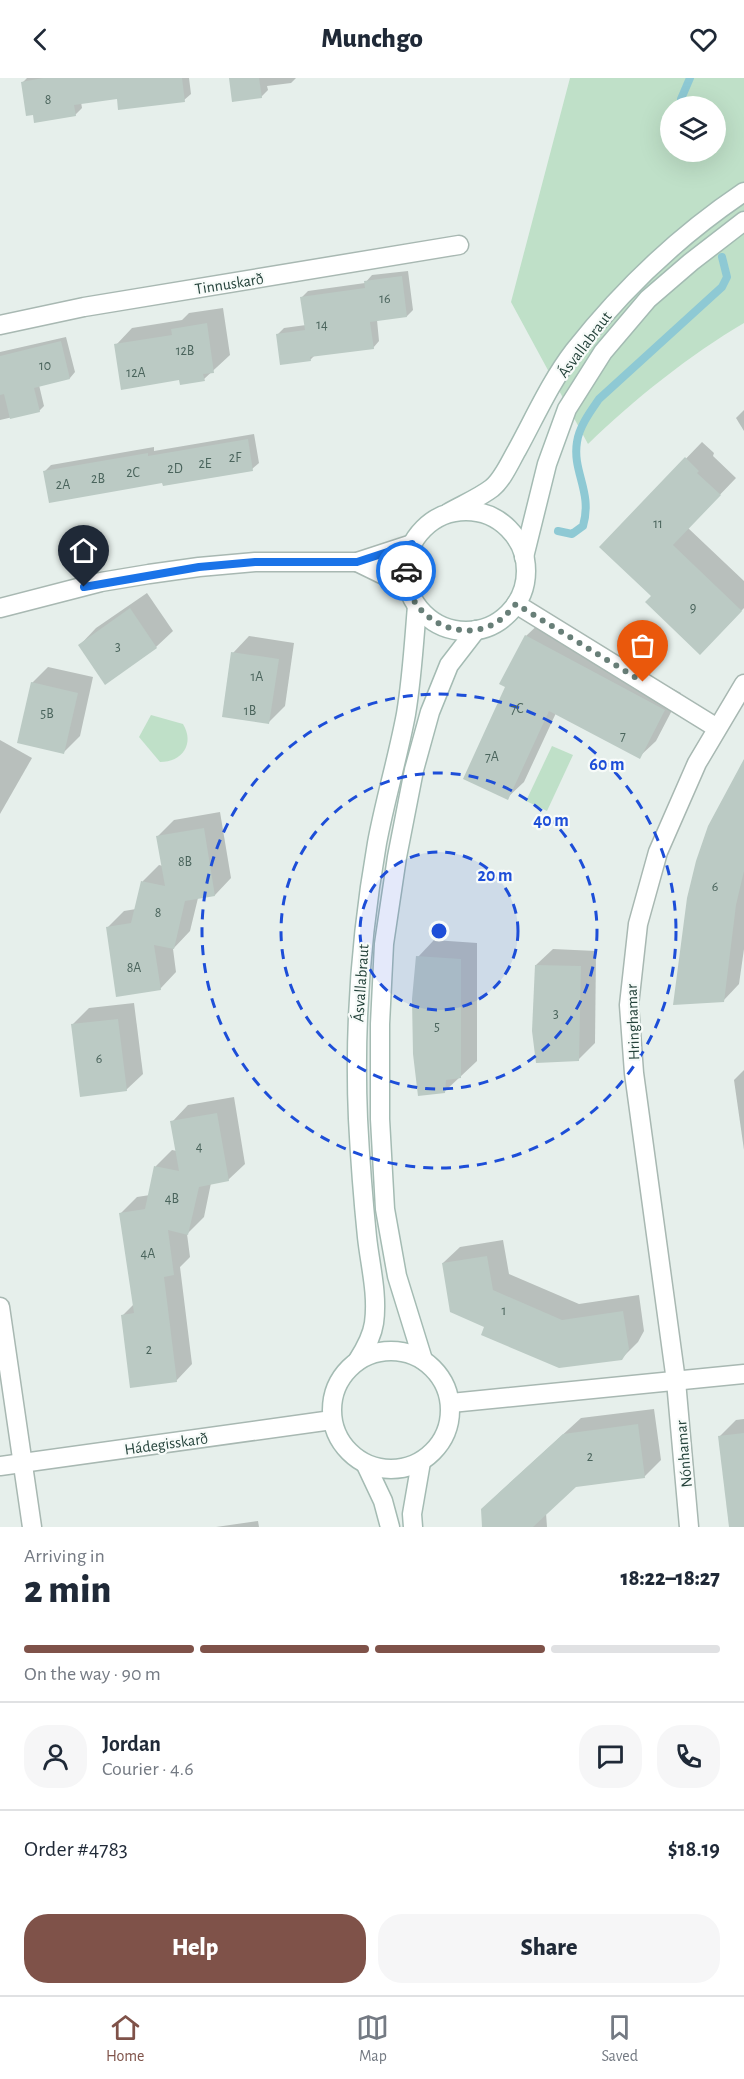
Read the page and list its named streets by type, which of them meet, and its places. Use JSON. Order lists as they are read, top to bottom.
{
  "streets": {
    "main road": [
      "Tinnuskarð",
      "Ásvallabraut",
      "Hringhamar",
      "Hádegisskarð",
      "Nónhamar"
    ]
  },
  "crossings": [
    ["Ásvallabraut", "Hádegisskarð"],
    ["Hringhamar", "Nónhamar"]
  ],
  "house_numbers": [
    "8",
    "16",
    "14",
    "12B",
    "10",
    "12A",
    "2F",
    "2E",
    "2D",
    "2C",
    "2B",
    "2A",
    "11",
    "9",
    "3",
    "1A",
    "7C",
    "1B",
    "5B",
    "7",
    "7A",
    "8B",
    "6",
    "8",
    "8A",
    "3",
    "5",
    "6",
    "4",
    "4B",
    "4A",
    "1",
    "2",
    "2"
  ],
  "page": {
    "header": "Munchgo",
    "heading": ["2 min", "Arriving in", "18:22–18:27"],
    "panel": [
      "Jordan",
      "Courier · 4.6",
      "Order #4783",
      "$18.19"
    ],
    "bar": "On the way · 90 m",
    "buttons": ["Help", "Share"],
    "tabs": ["Home", "Map", "Saved"]
  },
  "rings": ["60 m", "40 m", "20 m"]
}
